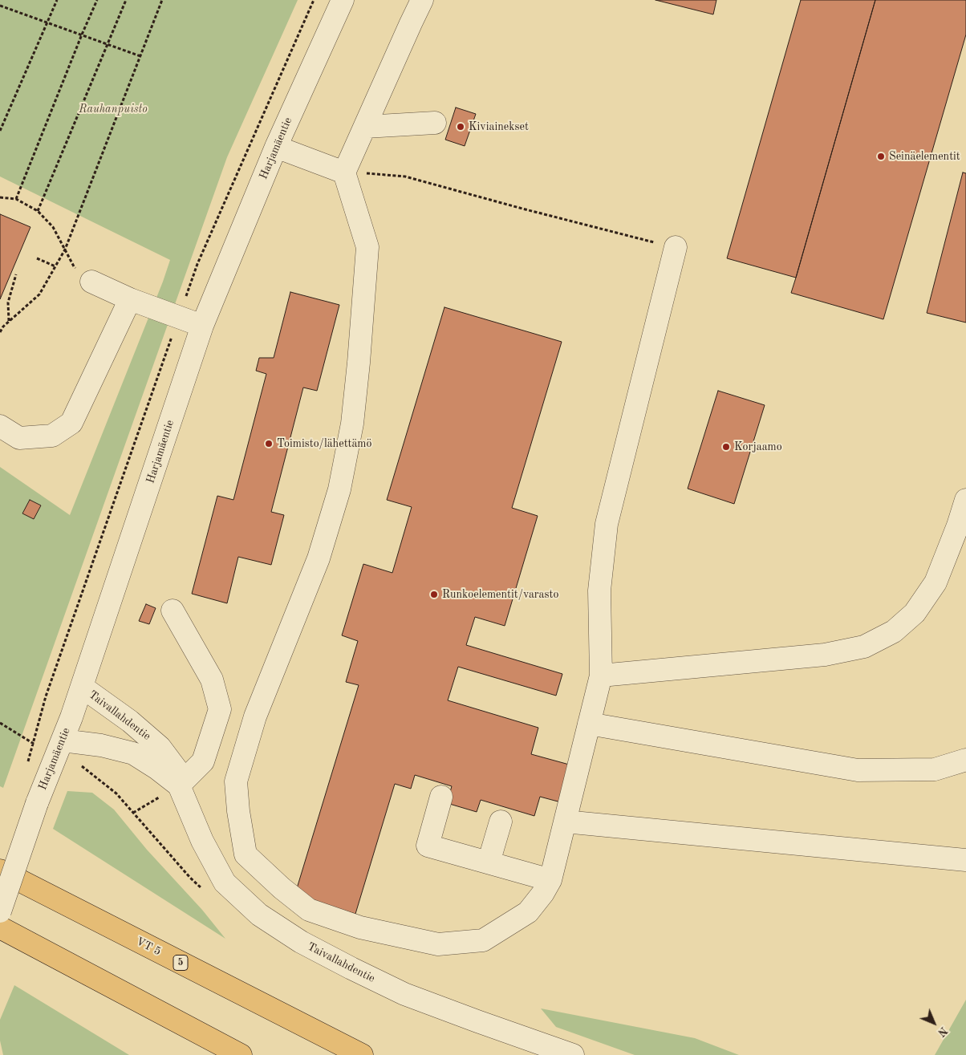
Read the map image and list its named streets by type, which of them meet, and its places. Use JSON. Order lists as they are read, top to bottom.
{
  "streets": {
    "highway": ["VT 5", "5"],
    "street": ["Harjamäentie", "Taivallahdentie"]
  },
  "crossings": [
    ["Harjamäentie", "Taivallahdentie"]
  ],
  "parks": ["Rauhanpuisto"],
  "places": [
    "Kiviainekset",
    "Seinäelementit",
    "Toimisto/lähettämö",
    "Korjaamo",
    "Runkoelementit/varasto"
  ],
  "north": "bottom right"
}
